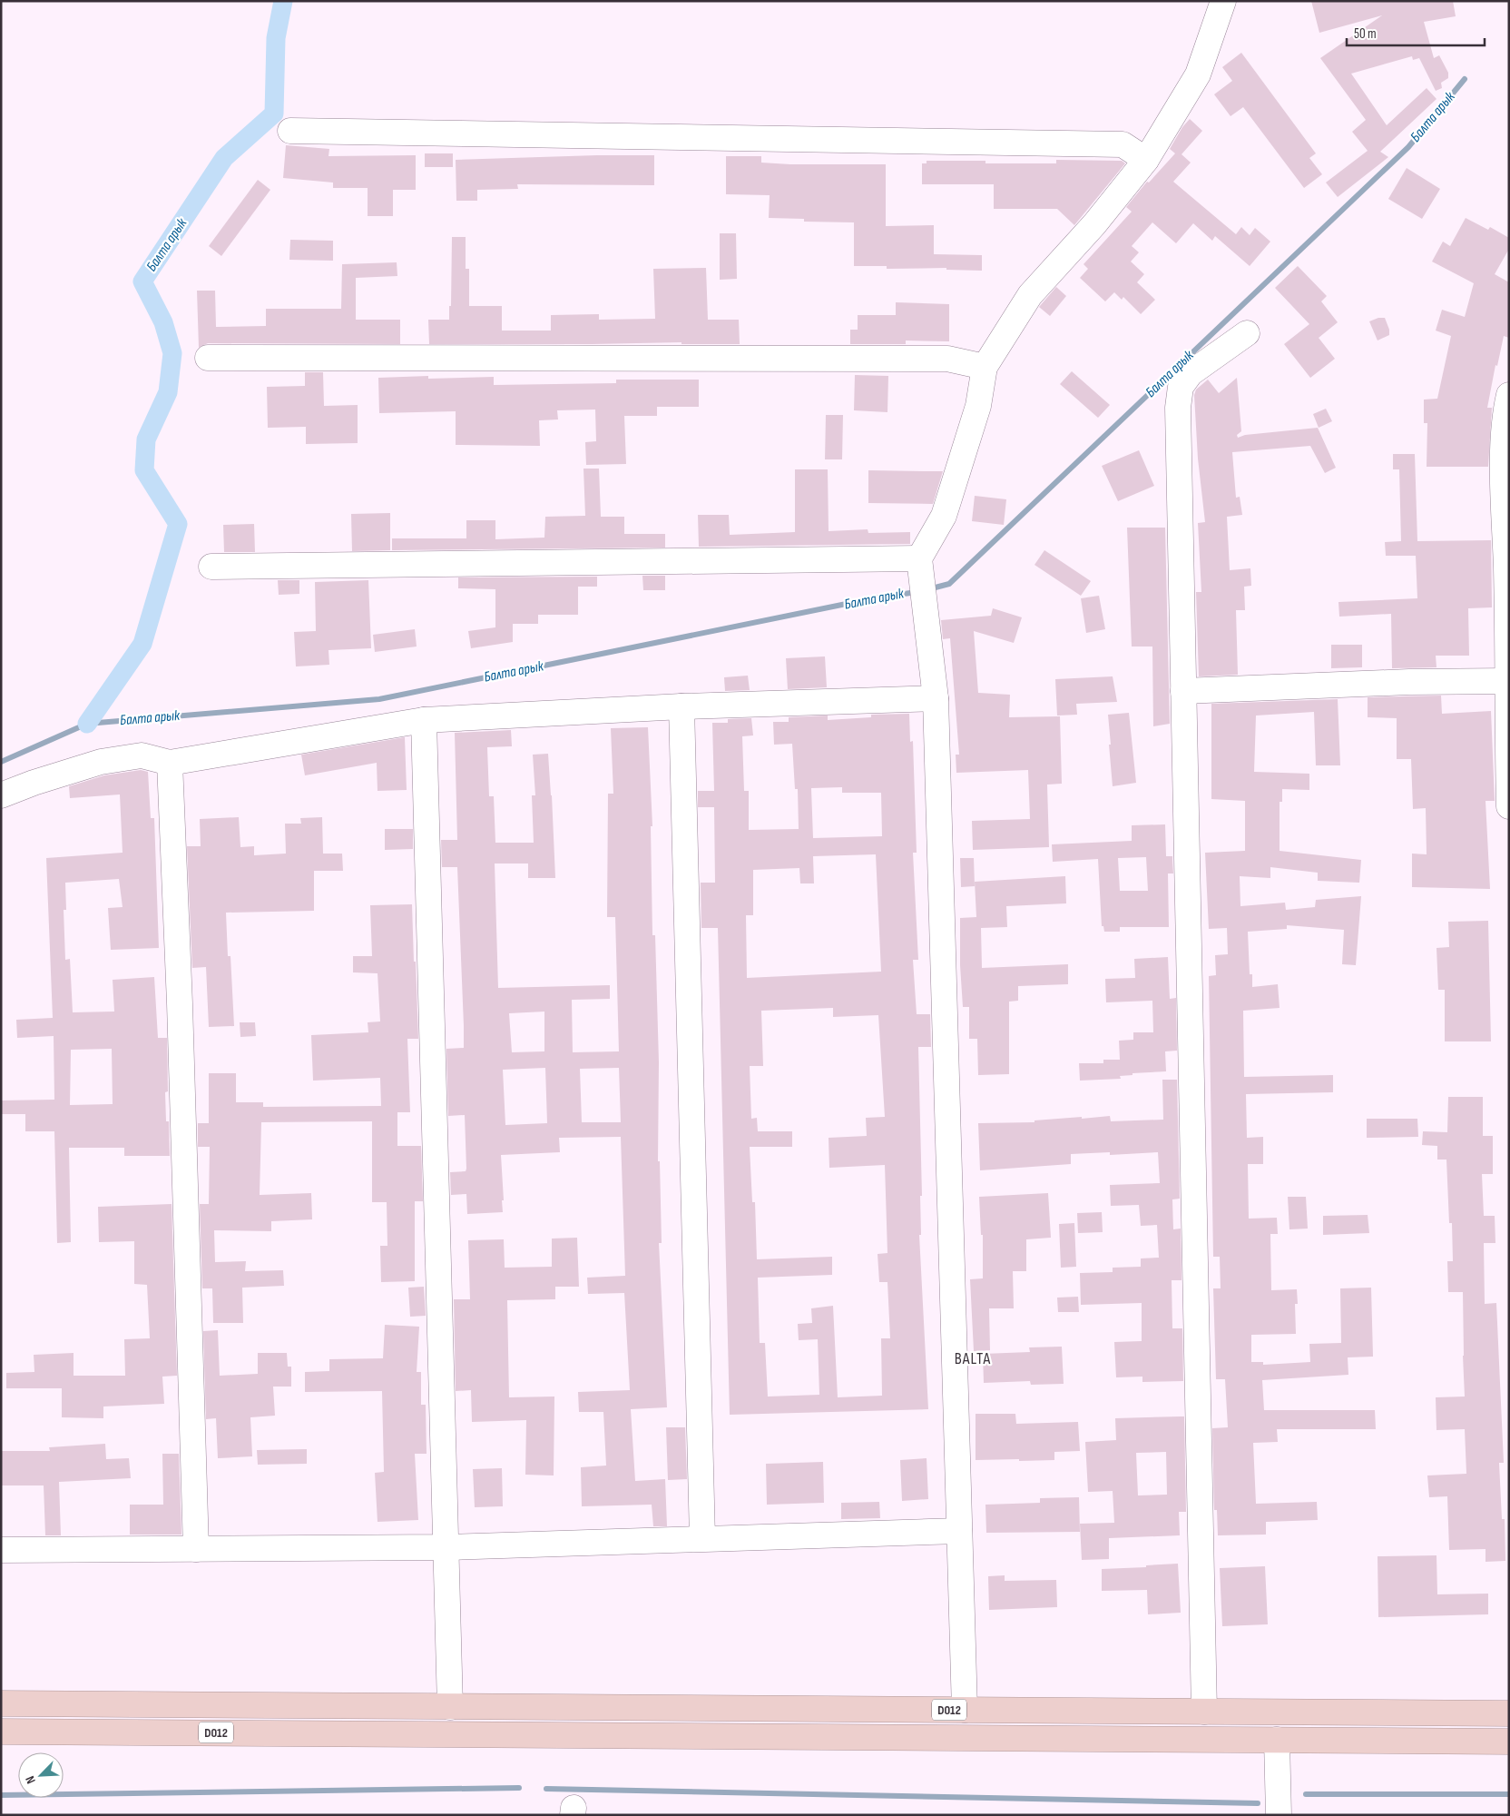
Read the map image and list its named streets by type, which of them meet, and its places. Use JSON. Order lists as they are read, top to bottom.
{
  "streets": {
    "highway": ["D012"]
  },
  "districts": ["BALTA"],
  "water": ["Балта арык"],
  "scale_bar": "50 m",
  "north": "bottom left"
}
